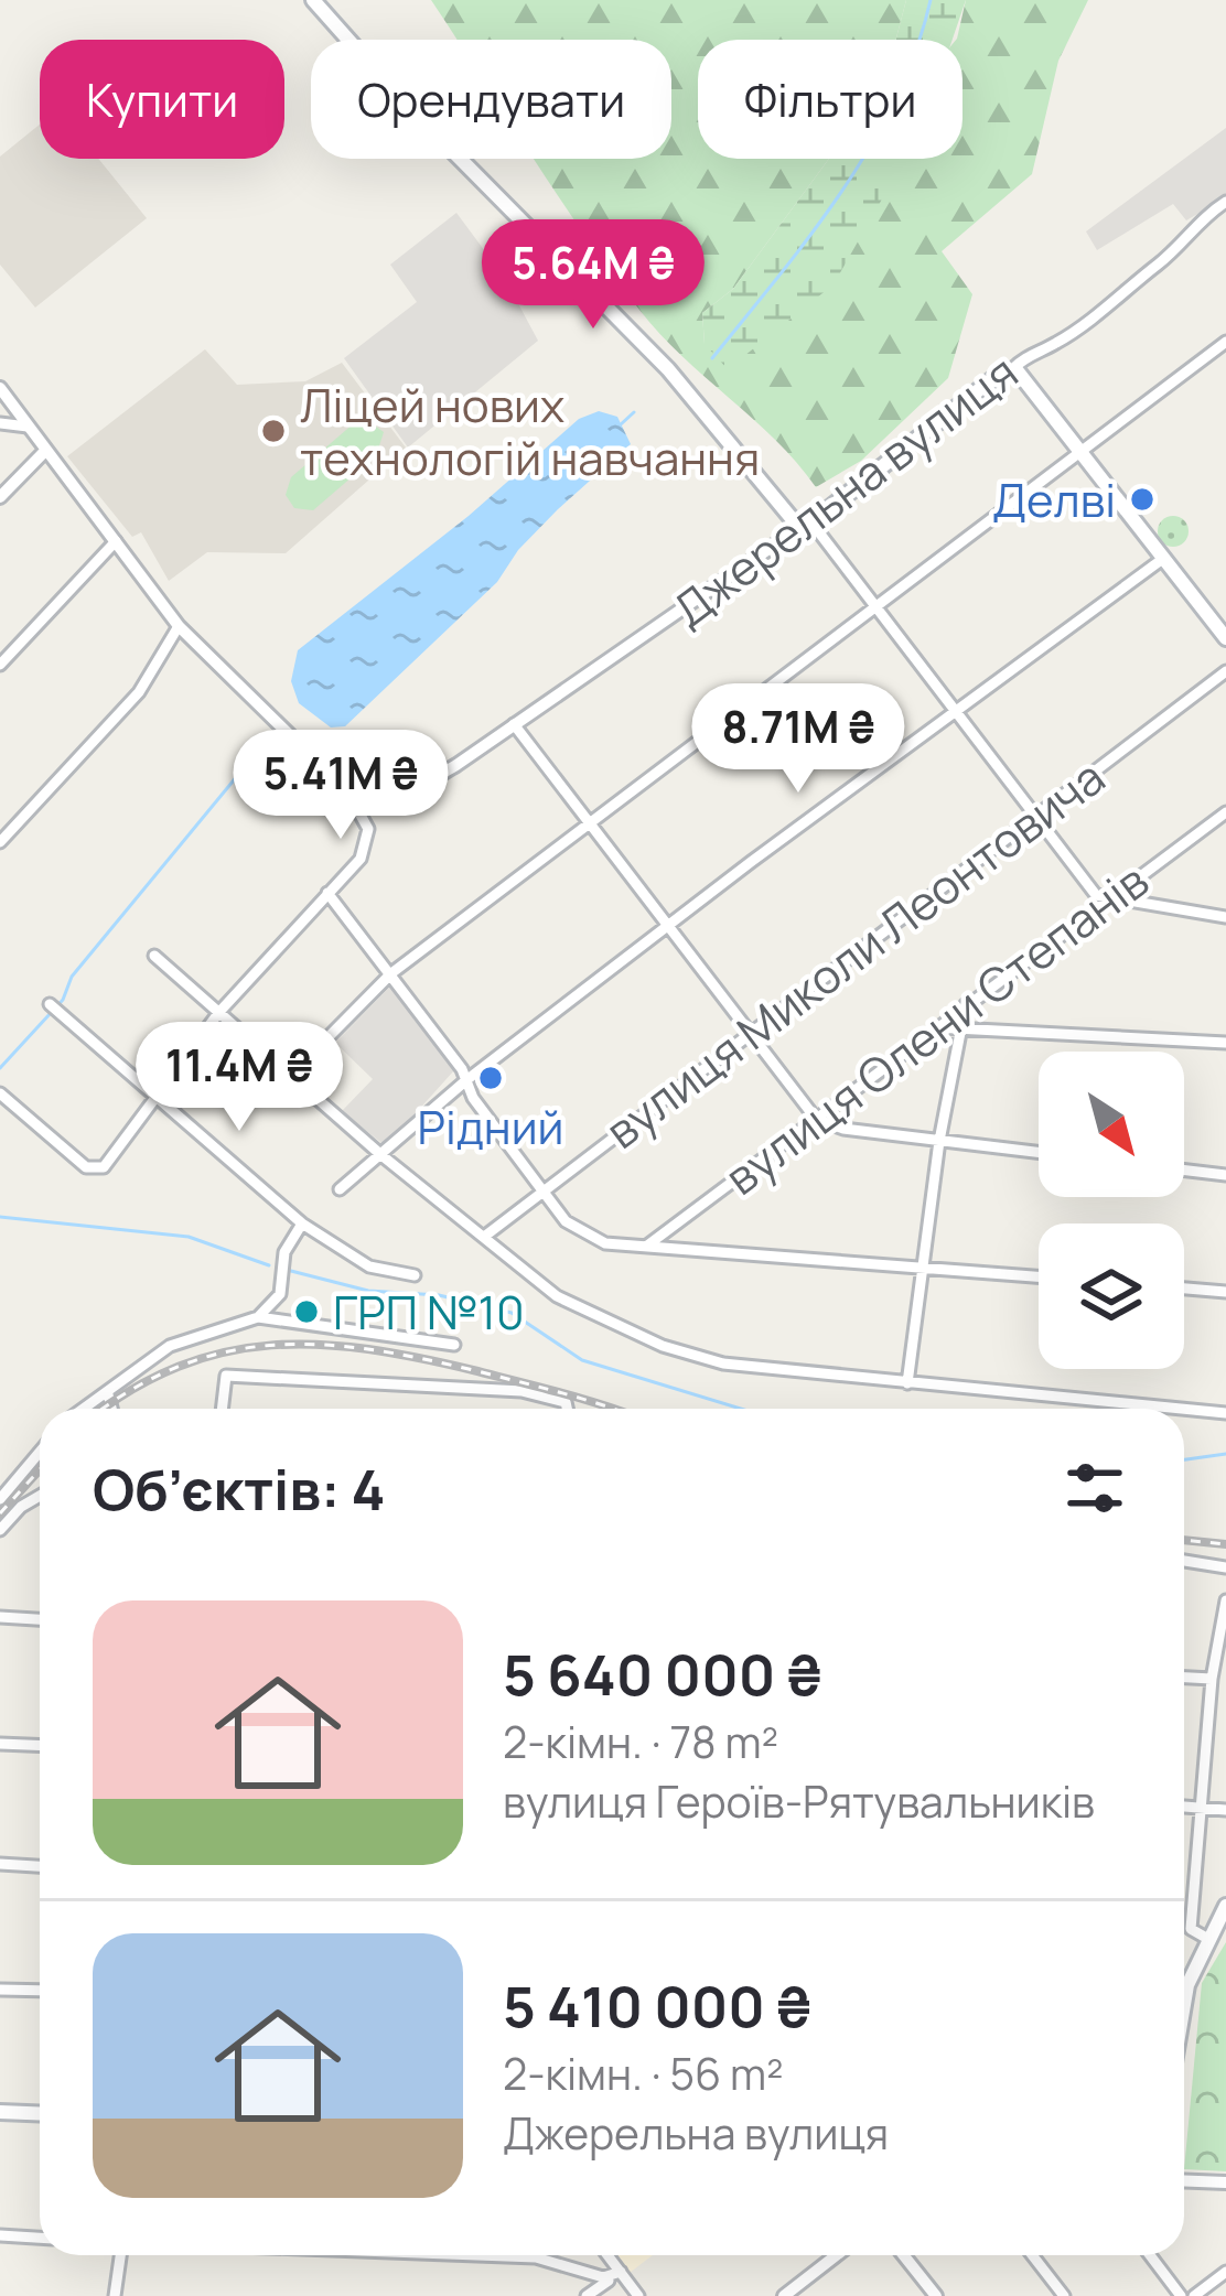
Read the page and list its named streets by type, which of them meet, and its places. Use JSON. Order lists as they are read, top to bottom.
{
  "streets": {
    "main road": ["Джерельна вулиця"],
    "street": ["вулиця Миколи Леонтовича", "вулиця Олени Степанів"]
  },
  "places": [
    "Ліцей нових технологій навчання",
    "Делві",
    "Рідний",
    "ГРП №10"
  ],
  "north": "bottom right",
  "page": {
    "chip": ["Купити", "Орендувати", "Фільтри"],
    "price": [
      "5.64M ₴",
      "8.71M ₴",
      "5.41M ₴",
      "11.4M ₴"
    ],
    "heading": "Об’єктів: 4",
    "list": [
      {
        "name": "5 640 000 ₴",
        "note": "2-кімн. · 78 m² · вулиця Героїв-Рятувальників"
      },
      {
        "name": "5 410 000 ₴",
        "note": "2-кімн. · 56 m² · Джерельна вулиця"
      }
    ]
  }
}
